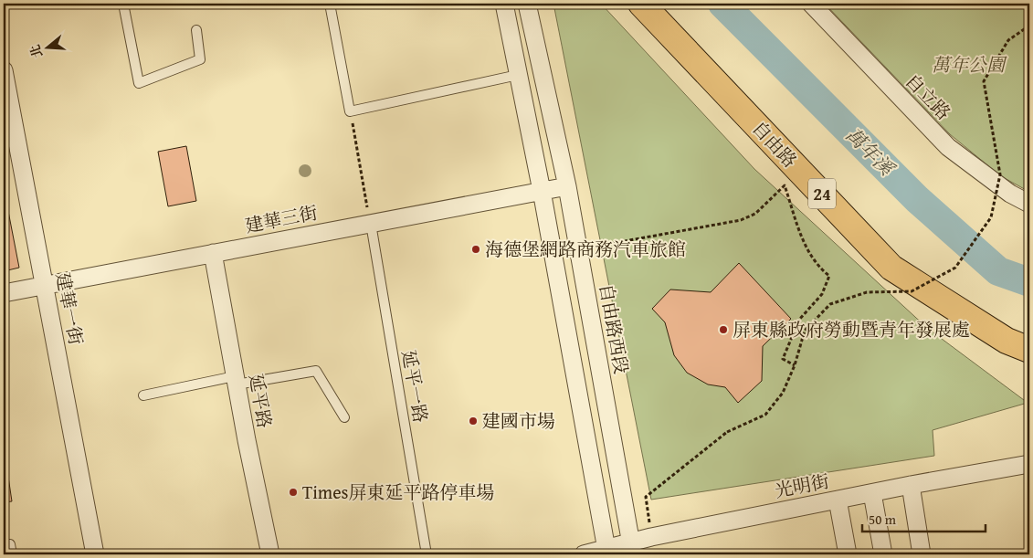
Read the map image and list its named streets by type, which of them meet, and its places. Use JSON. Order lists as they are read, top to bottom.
{
  "streets": {
    "main road": ["自由路", "24"],
    "street": [
      "自立路",
      "建華三街",
      "建華一街",
      "自由路西段",
      "延平路",
      "光明街"
    ],
    "lane": ["延平一路"]
  },
  "crossings": [
    ["建華三街", "建華一街"],
    ["建華三街", "自由路西段"],
    ["建華三街", "延平一路"],
    ["建華三街", "延平路"],
    ["自由路西段", "光明街"]
  ],
  "water": ["萬年溪"],
  "parks": ["萬年公園"],
  "places": [
    "海德堡網路商務汽車旅館",
    "屏東縣政府勞動暨青年發展處",
    "建國市場",
    "Times屏東延平路停車場"
  ],
  "scale_bar": "50 m",
  "north": "left"
}
